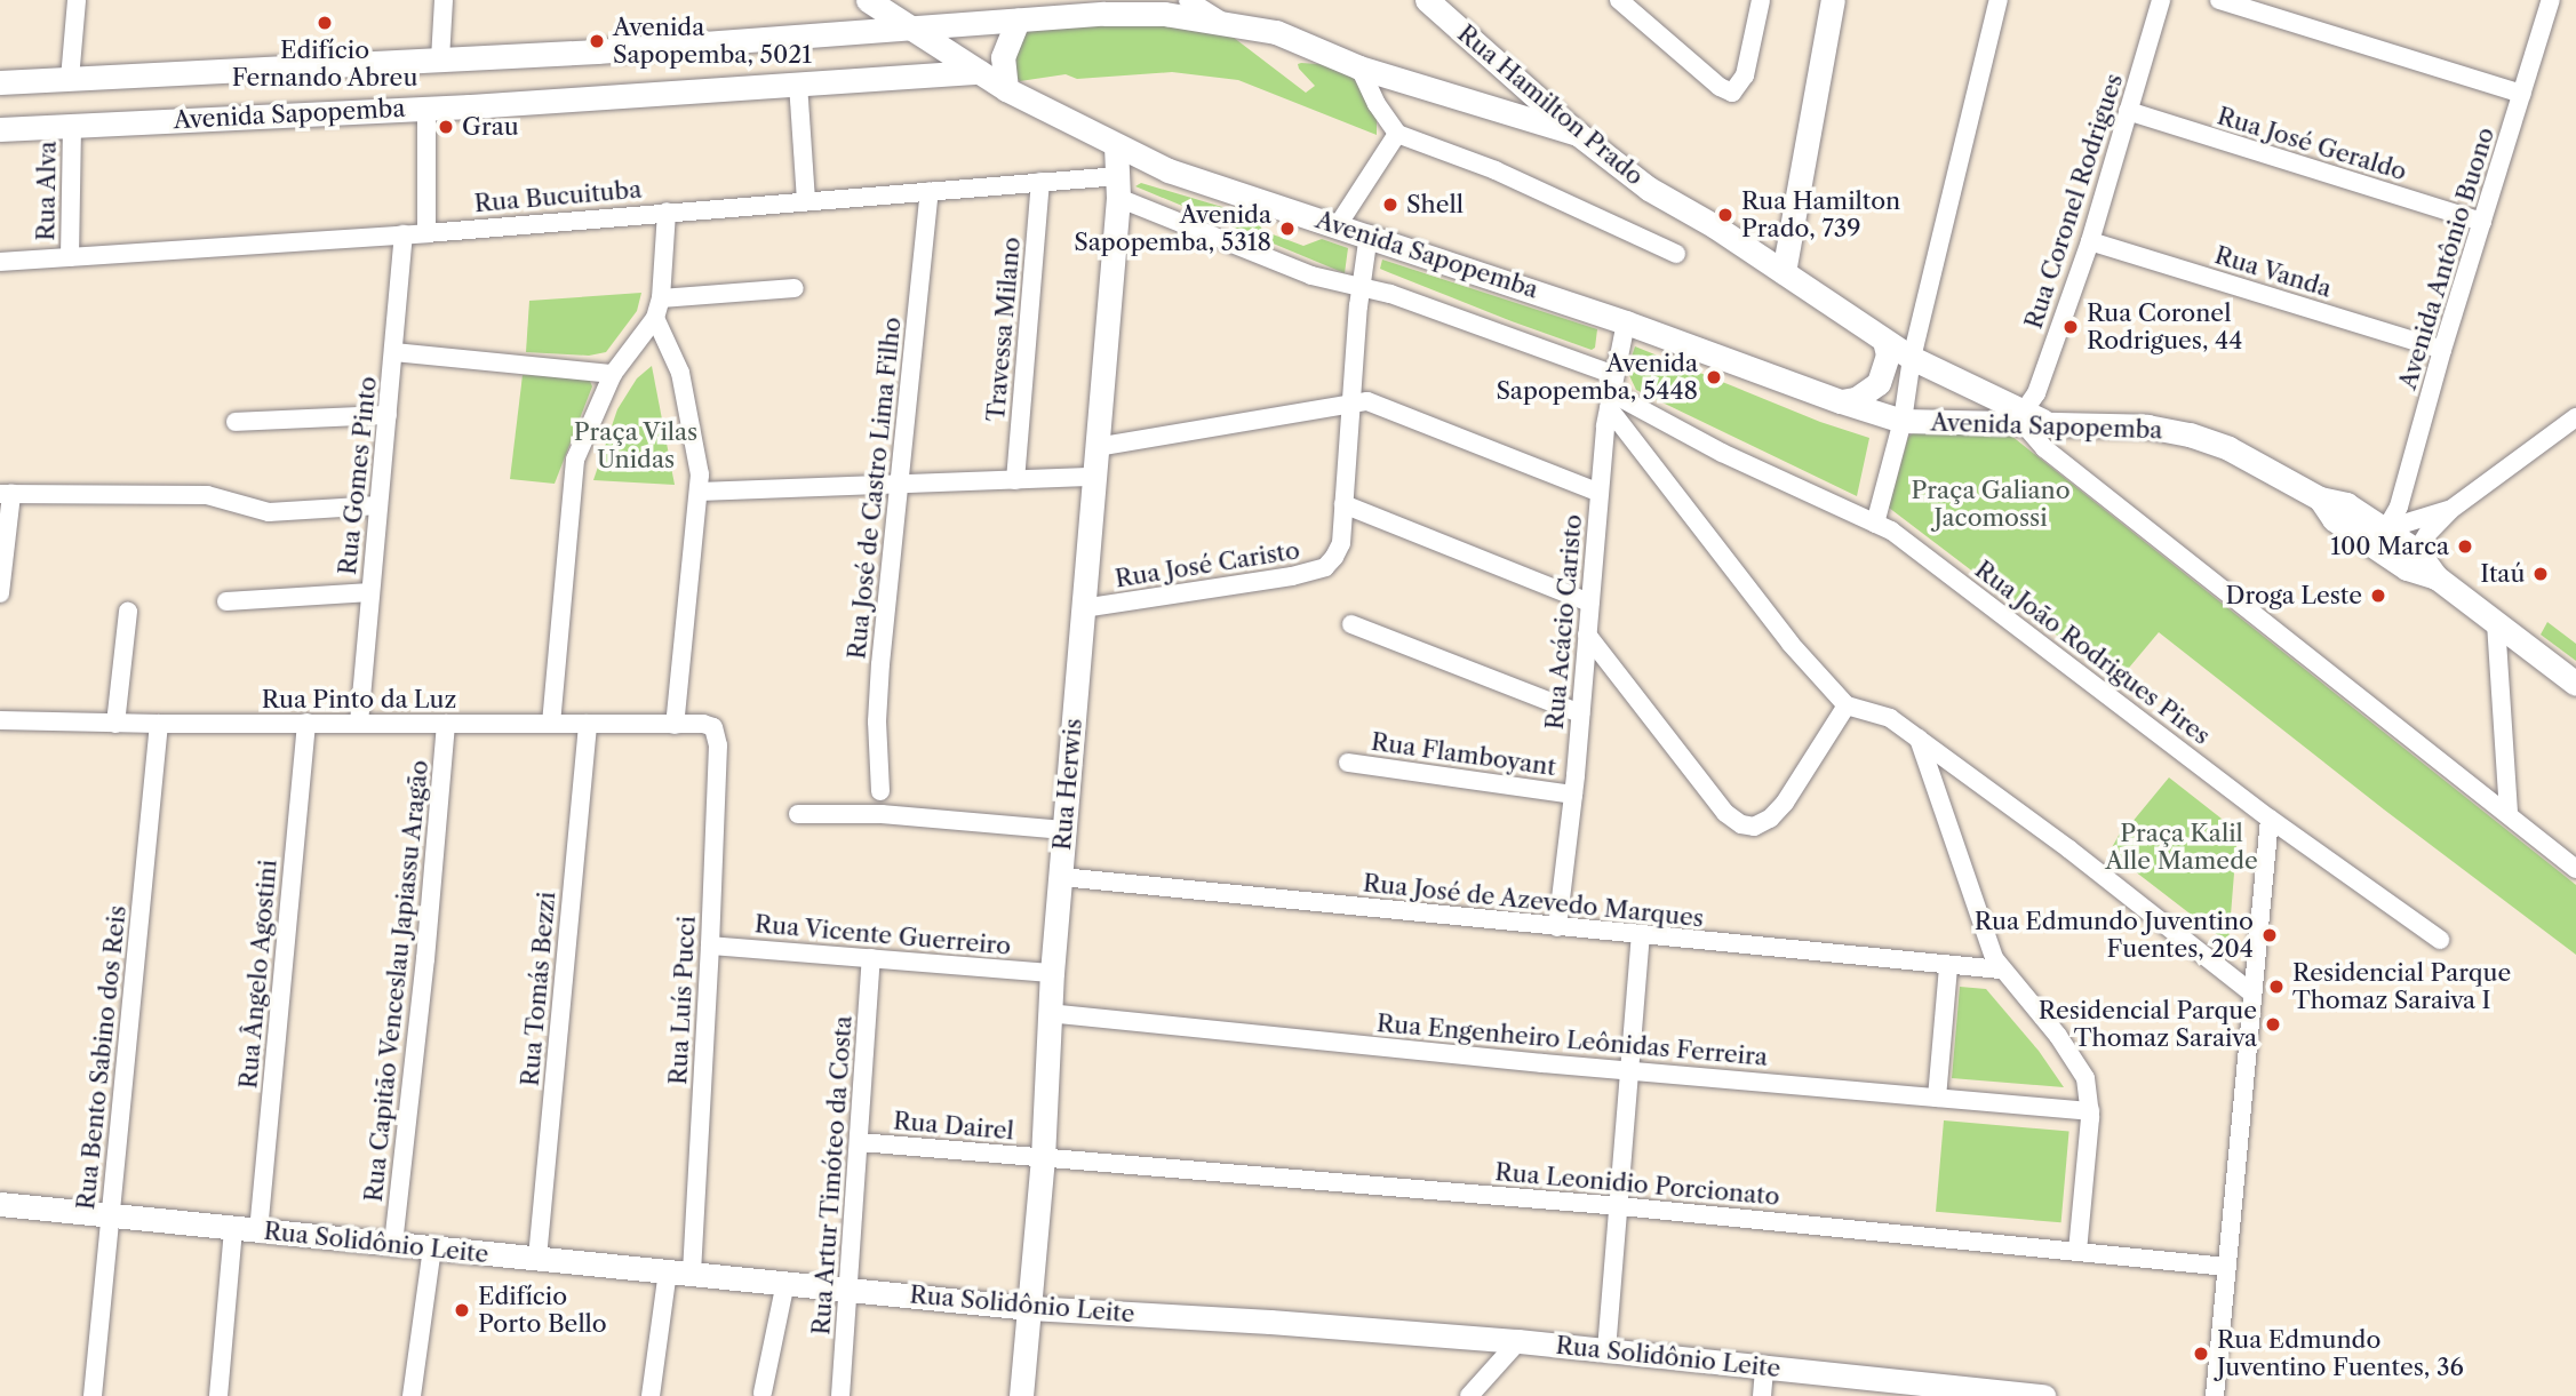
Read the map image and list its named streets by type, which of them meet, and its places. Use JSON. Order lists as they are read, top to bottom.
{
  "streets": {
    "main road": [
      "Rua Hamilton Prado",
      "Avenida Sapopemba",
      "Rua Herwis",
      "Rua Solidônio Leite"
    ],
    "street": [
      "Rua José Geraldo",
      "Rua Alva",
      "Rua Bucuituba",
      "Rua Coronel Rodrigues",
      "Avenida Antônio Buono",
      "Rua Vanda",
      "Travessa Milano",
      "Rua Gomes Pinto",
      "Rua José de Castro Lima Filho",
      "Rua José Caristo",
      "Rua Acácio Caristo",
      "Rua João Rodrigues Pires",
      "Rua Pinto da Luz",
      "Rua Flamboyant",
      "Rua José de Azevedo Marques",
      "Rua Vicente Guerreiro",
      "Rua Ângelo Agostini",
      "Rua Capitão Venceslau Japiassu Aragão",
      "Rua Tomás Bezzi",
      "Rua Luís Pucci",
      "Rua Engenheiro Leônidas Ferreira",
      "Rua Bento Sabino dos Reis",
      "Rua Dairel",
      "Rua Artur Timóteo da Costa",
      "Rua Leonidio Porcionato"
    ]
  },
  "crossings": [
    ["Rua Hamilton Prado", "Avenida Sapopemba"],
    ["Rua Hamilton Prado", "Rua Coronel Rodrigues"],
    ["Avenida Sapopemba", "Rua Alva"],
    ["Avenida Sapopemba", "Rua Bucuituba"],
    ["Avenida Sapopemba", "Rua Coronel Rodrigues"],
    ["Avenida Sapopemba", "Avenida Antônio Buono"],
    ["Avenida Sapopemba", "Rua Acácio Caristo"],
    ["Avenida Sapopemba", "Rua João Rodrigues Pires"],
    ["Avenida Sapopemba", "Rua Herwis"],
    ["Rua José Geraldo", "Rua Coronel Rodrigues"],
    ["Rua José Geraldo", "Avenida Antônio Buono"],
    ["Rua Alva", "Rua Bucuituba"],
    ["Rua Bucuituba", "Travessa Milano"],
    ["Rua Bucuituba", "Rua Gomes Pinto"],
    ["Rua Bucuituba", "Rua José de Castro Lima Filho"],
    ["Rua Bucuituba", "Rua João Rodrigues Pires"],
    ["Rua Bucuituba", "Rua Herwis"],
    ["Rua Coronel Rodrigues", "Rua Vanda"],
    ["Avenida Antônio Buono", "Rua Vanda"],
    ["Rua Gomes Pinto", "Rua Pinto da Luz"],
    ["Rua José Caristo", "Rua Herwis"],
    ["Rua Acácio Caristo", "Rua João Rodrigues Pires"],
    ["Rua Acácio Caristo", "Rua Flamboyant"],
    ["Rua Acácio Caristo", "Rua José de Azevedo Marques"],
    ["Rua João Rodrigues Pires", "Rua Herwis"],
    ["Rua Pinto da Luz", "Rua Ângelo Agostini"],
    ["Rua Pinto da Luz", "Rua Capitão Venceslau Japiassu Aragão"],
    ["Rua Pinto da Luz", "Rua Tomás Bezzi"],
    ["Rua Pinto da Luz", "Rua Luís Pucci"],
    ["Rua Pinto da Luz", "Rua Bento Sabino dos Reis"],
    ["Rua Herwis", "Rua José de Azevedo Marques"],
    ["Rua Herwis", "Rua Vicente Guerreiro"],
    ["Rua Herwis", "Rua Engenheiro Leônidas Ferreira"],
    ["Rua Herwis", "Rua Dairel"],
    ["Rua Herwis", "Rua Leonidio Porcionato"],
    ["Rua Herwis", "Rua Solidônio Leite"],
    ["Rua Vicente Guerreiro", "Rua Luís Pucci"],
    ["Rua Vicente Guerreiro", "Rua Artur Timóteo da Costa"],
    ["Rua Ângelo Agostini", "Rua Solidônio Leite"],
    ["Rua Capitão Venceslau Japiassu Aragão", "Rua Solidônio Leite"],
    ["Rua Tomás Bezzi", "Rua Solidônio Leite"],
    ["Rua Luís Pucci", "Rua Solidônio Leite"],
    ["Rua Bento Sabino dos Reis", "Rua Solidônio Leite"],
    ["Rua Dairel", "Rua Artur Timóteo da Costa"],
    ["Rua Dairel", "Rua Leonidio Porcionato"],
    ["Rua Artur Timóteo da Costa", "Rua Solidônio Leite"]
  ],
  "parks": ["Praça Vilas Unidas", "Praça Galiano Jacomossi", "Praça Kalil Alle Mamede"],
  "places": [
    "Edifício Fernando Abreu",
    "Avenida Sapopemba, 5021",
    "Grau",
    "Shell",
    "Rua Hamilton Prado, 739",
    "Avenida Sapopemba, 5318",
    "Rua Coronel Rodrigues, 44",
    "Avenida Sapopemba, 5448",
    "100 Marca",
    "Itaú",
    "Droga Leste",
    "Rua Edmundo Juventino Fuentes, 204",
    "Residencial Parque Thomaz Saraiva I",
    "Residencial Parque Thomaz Saraiva",
    "Edifício Porto Bello",
    "Rua Edmundo Juventino Fuentes, 36"
  ]
}
